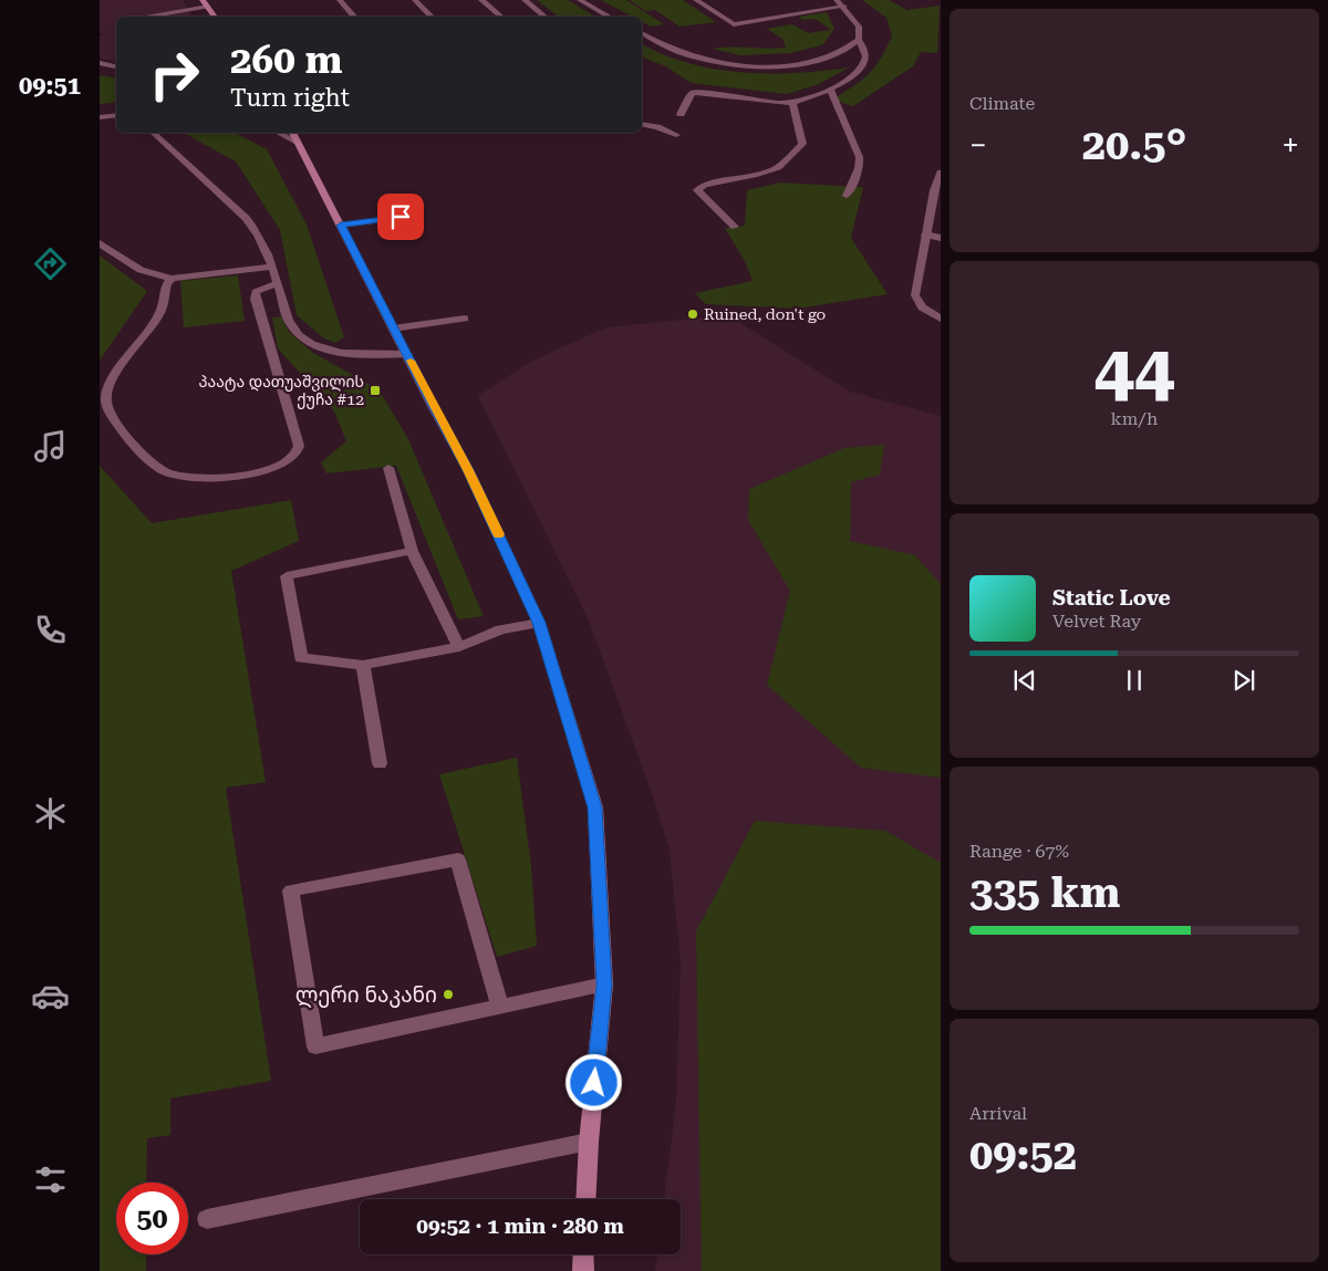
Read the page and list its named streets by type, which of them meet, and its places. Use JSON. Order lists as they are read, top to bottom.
{
  "places": {
    "other": ["Ruined, don't go", "ლერი ნაკანი"],
    "transit": ["პაატა დათუაშვილის ქუჩა #12"]
  },
  "page": {
    "tabs": "09:51",
    "tile": [
      "Climate",
      ["44", "km/h"],
      ["Range · 67%", "335 km"],
      ["Arrival", "09:52"]
    ],
    "turn": ["260 m", "Turn right"],
    "heat": ["−", "20.5°", "+"],
    "song": ["Static Love", "Velvet Ray"],
    "limit": "50",
    "trip": "09:52 · 1 min · 280 m"
  }
}
